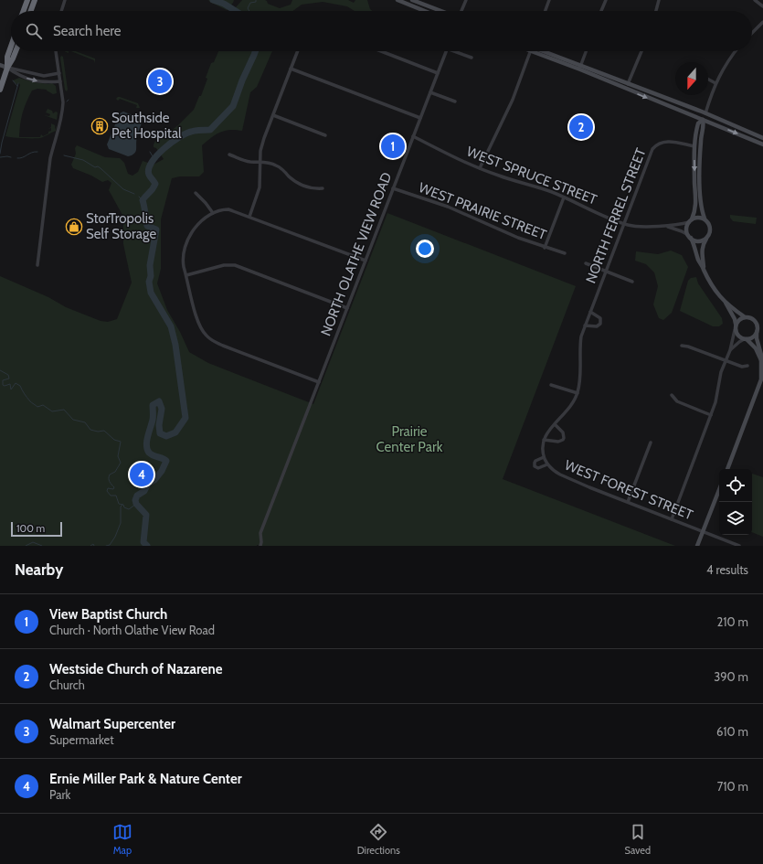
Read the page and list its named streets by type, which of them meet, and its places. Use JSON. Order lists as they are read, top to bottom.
{
  "streets": {
    "street": [
      "WEST SPRUCE STREET",
      "WEST PRAIRIE STREET",
      "NORTH FERREL STREET",
      "NORTH OLATHE VIEW ROAD",
      "WEST FOREST STREET"
    ]
  },
  "crossings": [
    ["WEST SPRUCE STREET", "NORTH FERREL STREET"],
    ["WEST SPRUCE STREET", "NORTH OLATHE VIEW ROAD"],
    ["WEST PRAIRIE STREET", "NORTH OLATHE VIEW ROAD"]
  ],
  "parks": ["Prairie Center Park"],
  "places": {
    "building": ["Southside Pet Hospital"],
    "shop": ["StorTropolis Self Storage"]
  },
  "scale_bar": "100 m",
  "north": "bottom",
  "page": {
    "search": "Search here",
    "pins": [
      "3",
      "2",
      "1",
      "4"
    ],
    "scale": "100 m",
    "heading": ["Nearby", "4 results"],
    "list": [
      {
        "mark": "1",
        "name": "View Baptist Church",
        "note": "Church · North Olathe View Road",
        "value": "210 m"
      },
      {
        "mark": "2",
        "name": "Westside Church of Nazarene",
        "note": "Church",
        "value": "390 m"
      },
      {
        "mark": "3",
        "name": "Walmart Supercenter",
        "note": "Supermarket",
        "value": "610 m"
      },
      {
        "mark": "4",
        "name": "Ernie Miller Park & Nature Center",
        "note": "Park",
        "value": "710 m"
      }
    ],
    "nav": ["Map", "Directions", "Saved"]
  }
}
